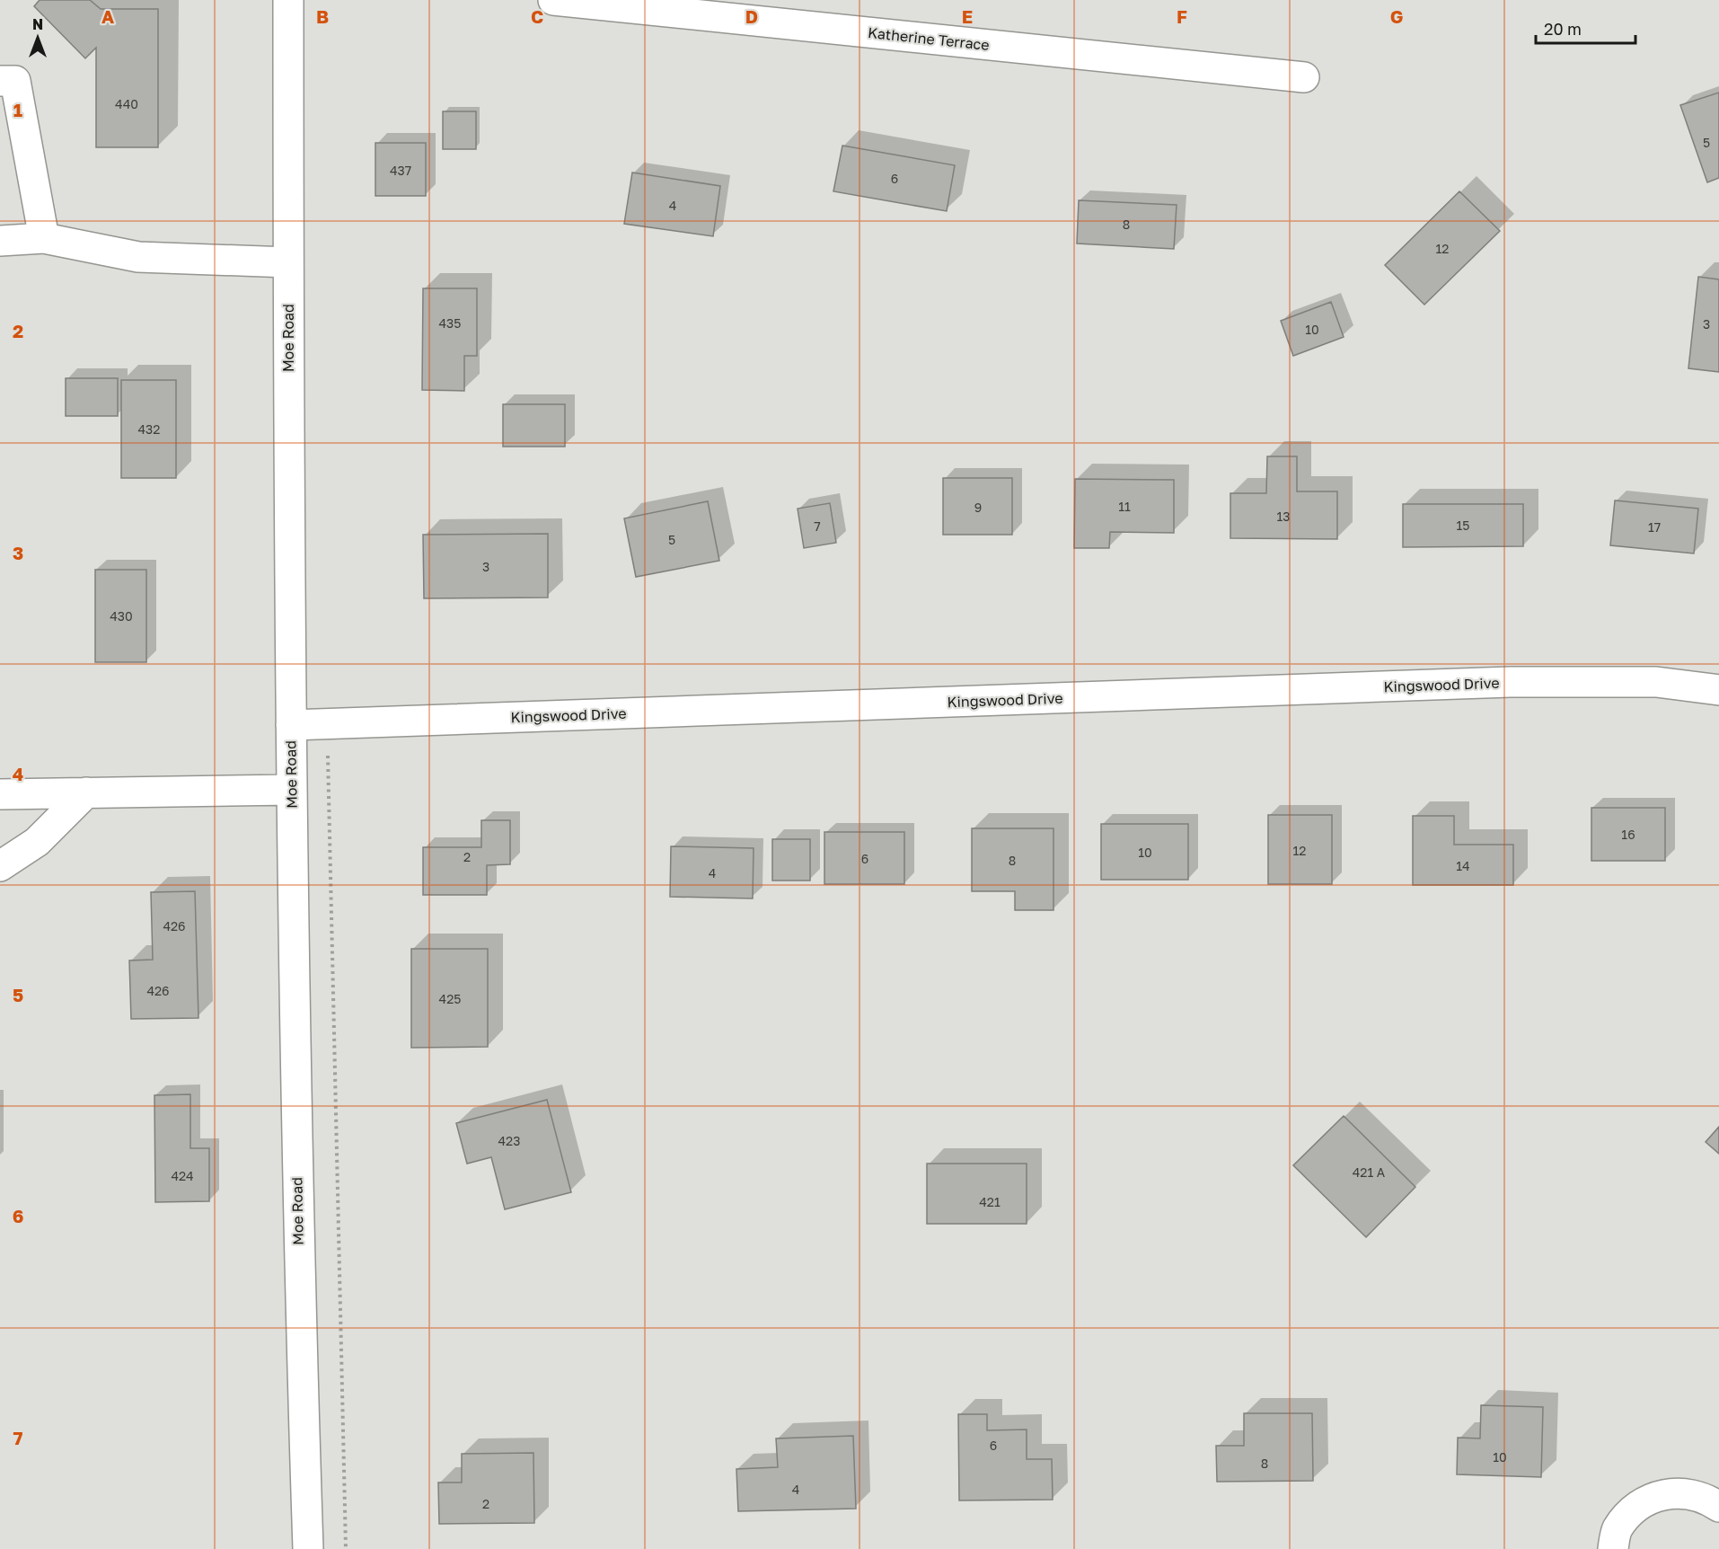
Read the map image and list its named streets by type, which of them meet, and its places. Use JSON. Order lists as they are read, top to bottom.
{
  "streets": {
    "street": ["Katherine Terrace", "Moe Road", "Kingswood Drive"]
  },
  "crossings": [
    ["Moe Road", "Kingswood Drive"]
  ],
  "house_numbers": [
    "440",
    "5",
    "437",
    "6",
    "4",
    "8",
    "12",
    "435",
    "3",
    "10",
    "432",
    "11",
    "9",
    "13",
    "15",
    "7",
    "17",
    "5",
    "3",
    "430",
    "16",
    "12",
    "10",
    "2",
    "6",
    "8",
    "14",
    "4",
    "426",
    "426",
    "425",
    "423",
    "421 A",
    "424",
    "421",
    "6",
    "10",
    "8",
    "4",
    "2"
  ],
  "scale_bar": "20 m",
  "north": "top",
  "grid": {
    "columns": [
      "A",
      "B",
      "C",
      "D",
      "E",
      "F",
      "G"
    ],
    "rows": [
      "1",
      "2",
      "3",
      "4",
      "5",
      "6",
      "7"
    ]
  }
}
